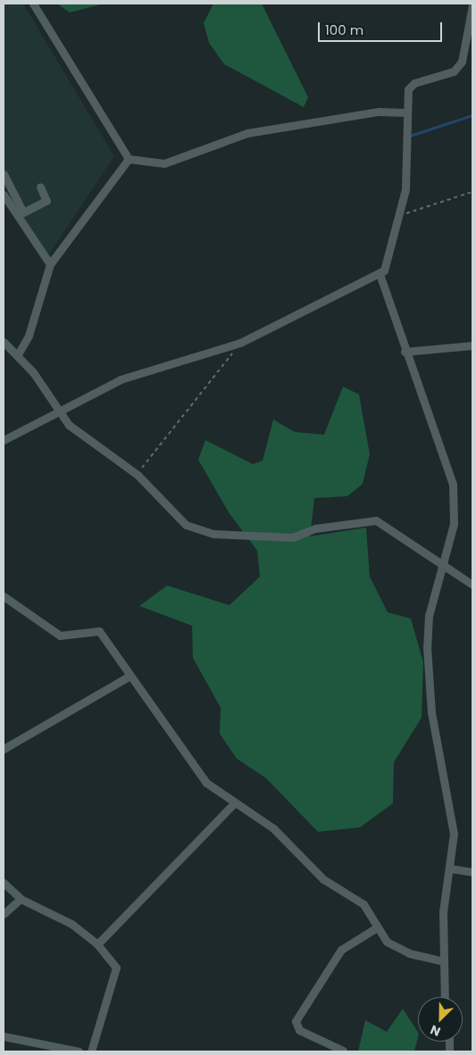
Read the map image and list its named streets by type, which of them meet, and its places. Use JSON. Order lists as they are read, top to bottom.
{
  "scale_bar": "100 m",
  "north": "bottom left"
}
